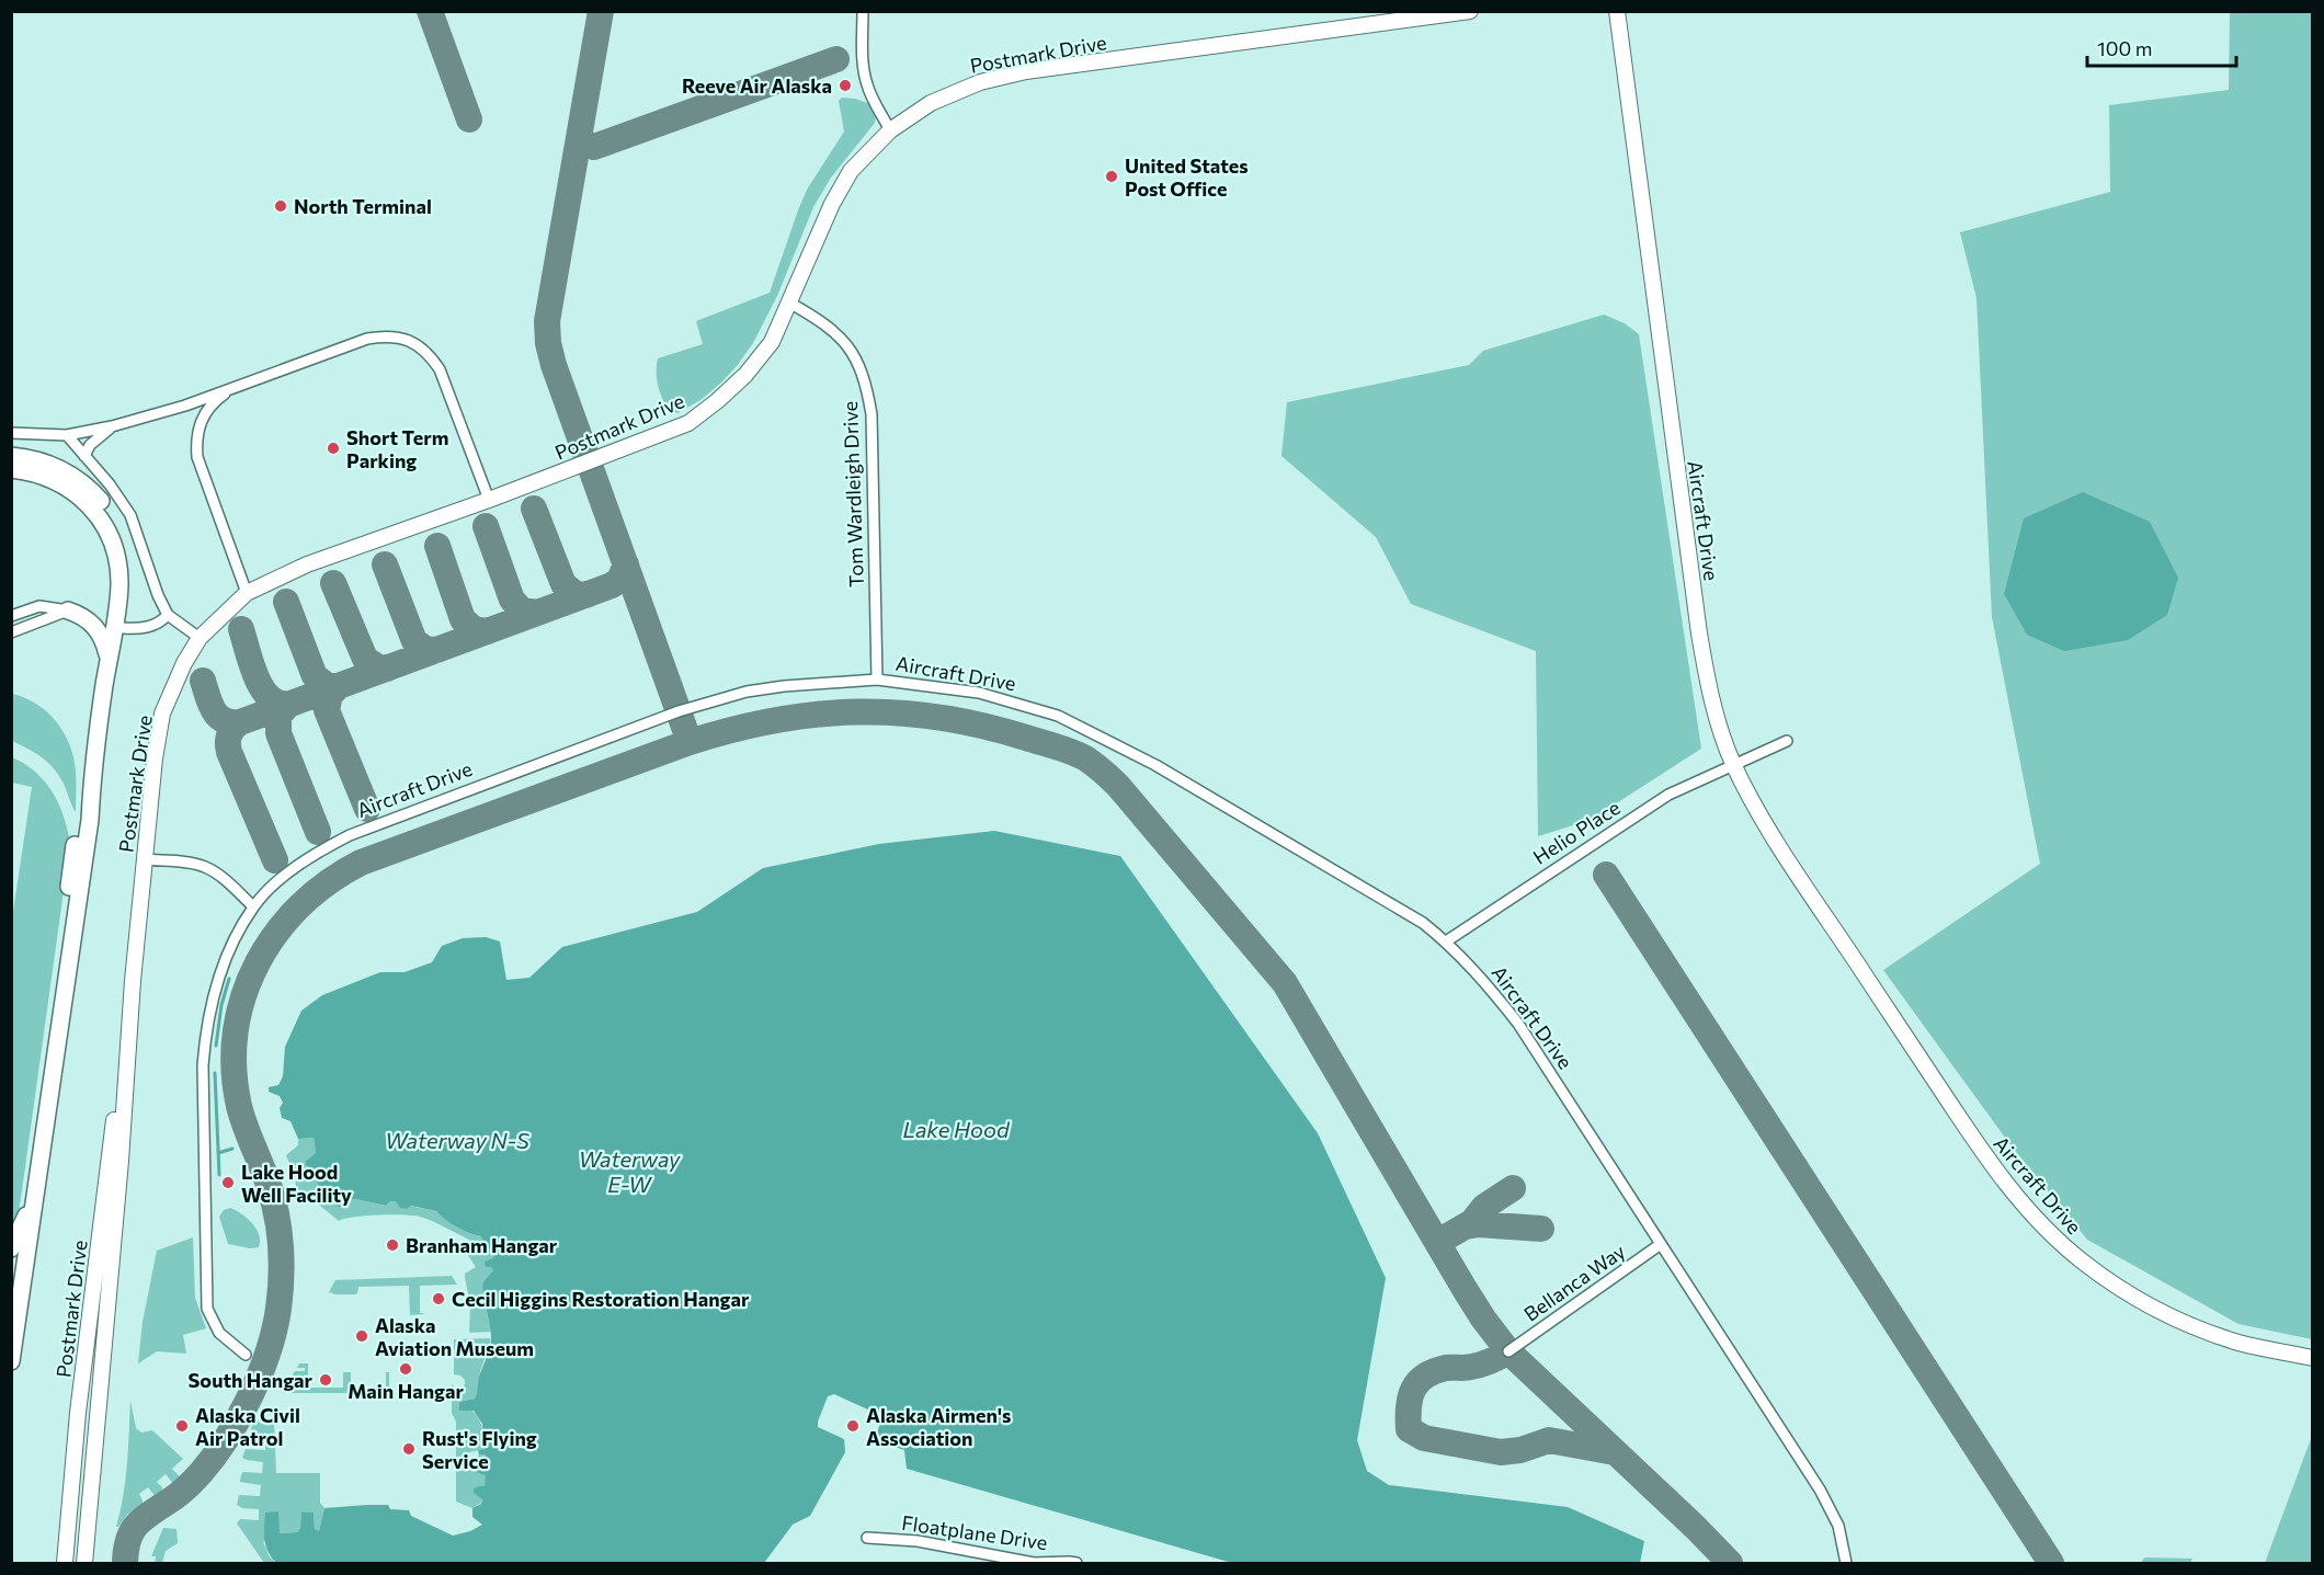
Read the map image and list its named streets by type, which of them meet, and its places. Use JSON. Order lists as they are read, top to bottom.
{
  "streets": {
    "street": [
      "Postmark Drive",
      "Tom Wardleigh Drive",
      "Aircraft Drive",
      "Helio Place",
      "Bellanca Way",
      "Floatplane Drive"
    ]
  },
  "crossings": [
    ["Postmark Drive", "Tom Wardleigh Drive"],
    ["Tom Wardleigh Drive", "Aircraft Drive"],
    ["Aircraft Drive", "Helio Place"],
    ["Aircraft Drive", "Bellanca Way"]
  ],
  "water": ["Lake Hood", "Waterway N-S", "Waterway E-W"],
  "places": [
    "Reeve Air Alaska",
    "United States Post Office",
    "North Terminal",
    "Short Term Parking",
    "Lake Hood Well Facility",
    "Branham Hangar",
    "Cecil Higgins Restoration Hangar",
    "Alaska Aviation Museum",
    "Main Hangar",
    "South Hangar",
    "Alaska Civil Air Patrol",
    "Alaska Airmen's Association",
    "Rust's Flying Service"
  ],
  "scale_bar": "100 m"
}
